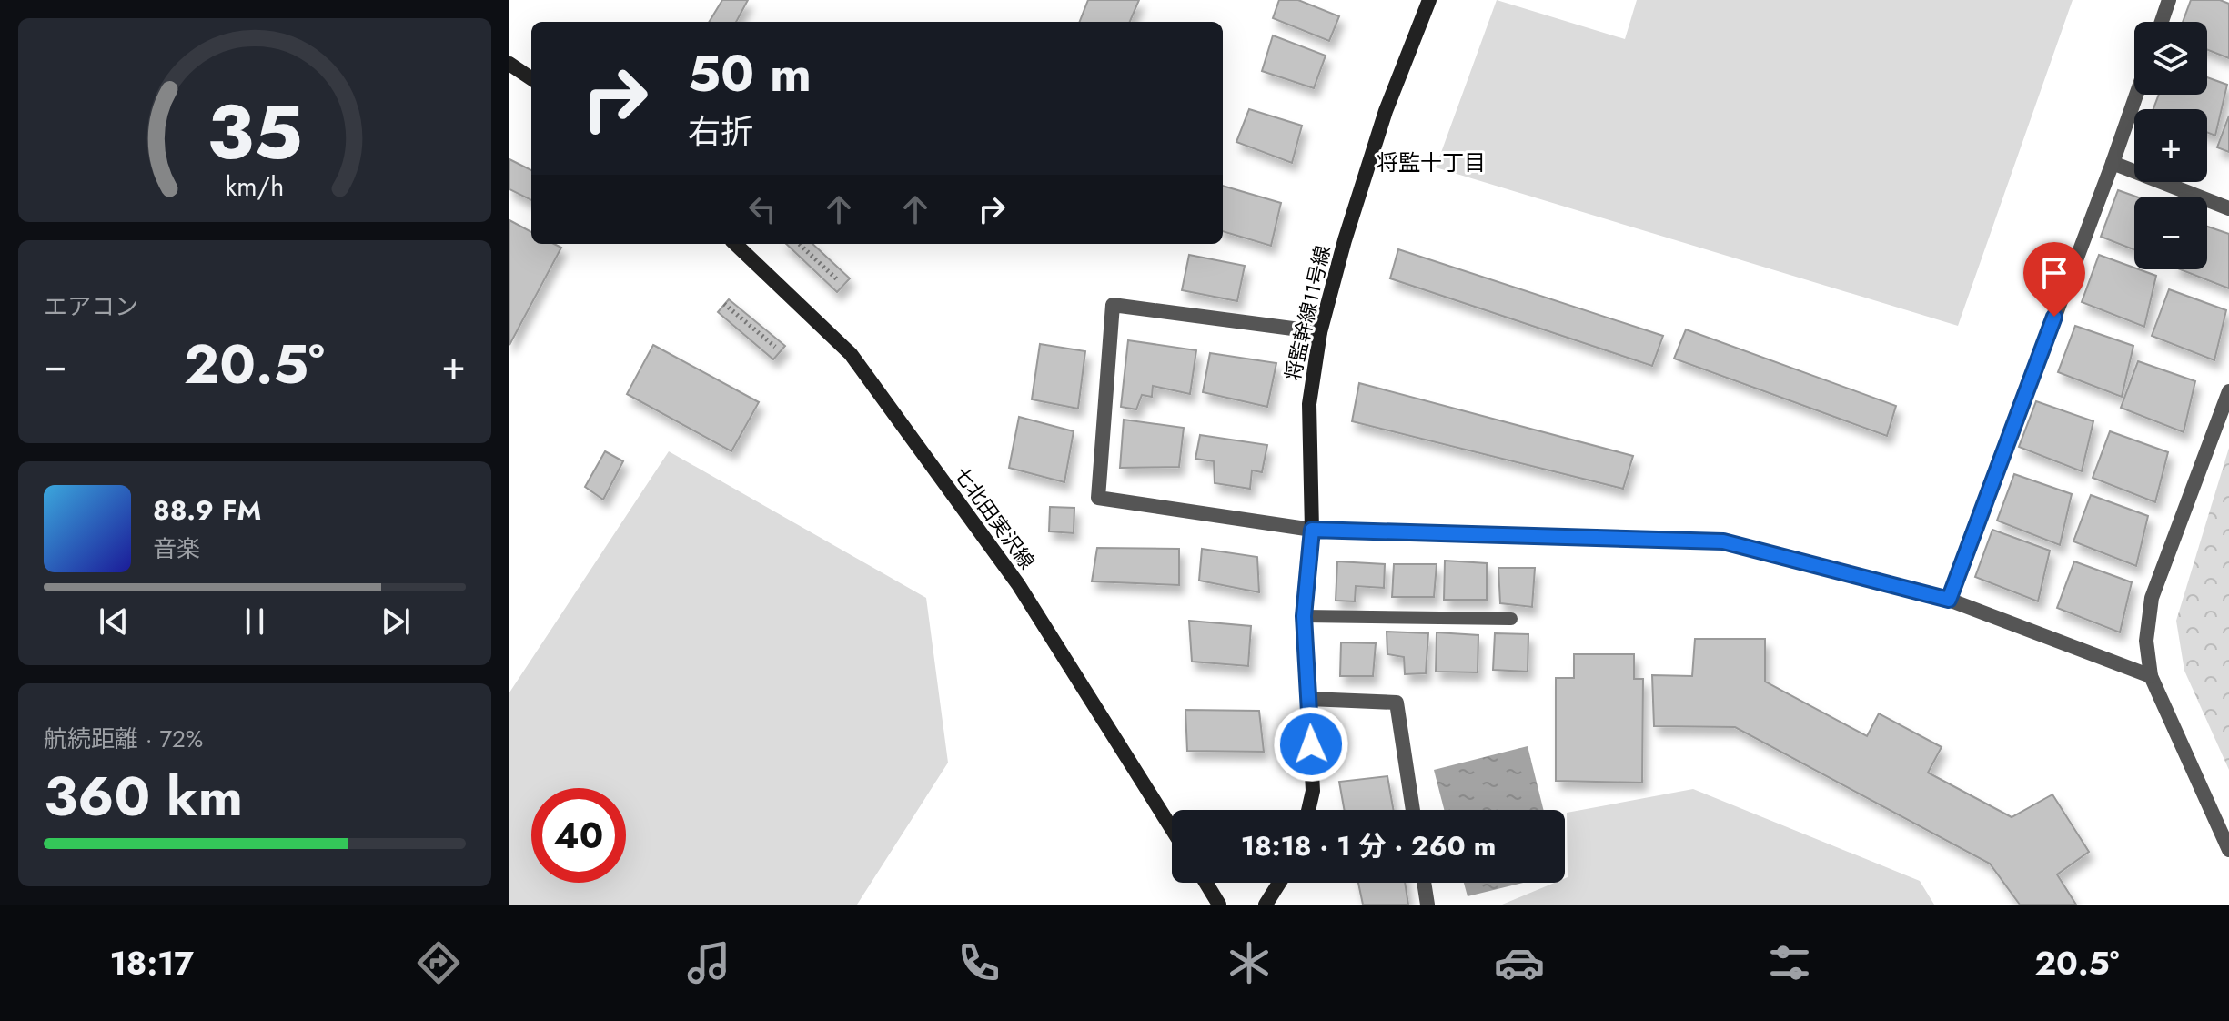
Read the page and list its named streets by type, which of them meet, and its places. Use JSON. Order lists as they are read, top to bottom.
{
  "streets": {
    "street": ["将監幹線11号線", "七北田実沢線"]
  },
  "districts": ["将監十丁目"],
  "page": {
    "map_buttons": ["+", "−"],
    "turn": ["50 m", "右折"],
    "tile": [
      "エアコン",
      ["航続距離 · 72%", "360 km"]
    ],
    "heat": ["−", "20.5°", "+"],
    "song": ["88.9 FM", "音楽"],
    "limit": "40",
    "trip": "18:18 · 1 分 · 260 m",
    "tabs": ["18:17", "20.5°"],
    "gauge": ["35", "km/h"]
  }
}
